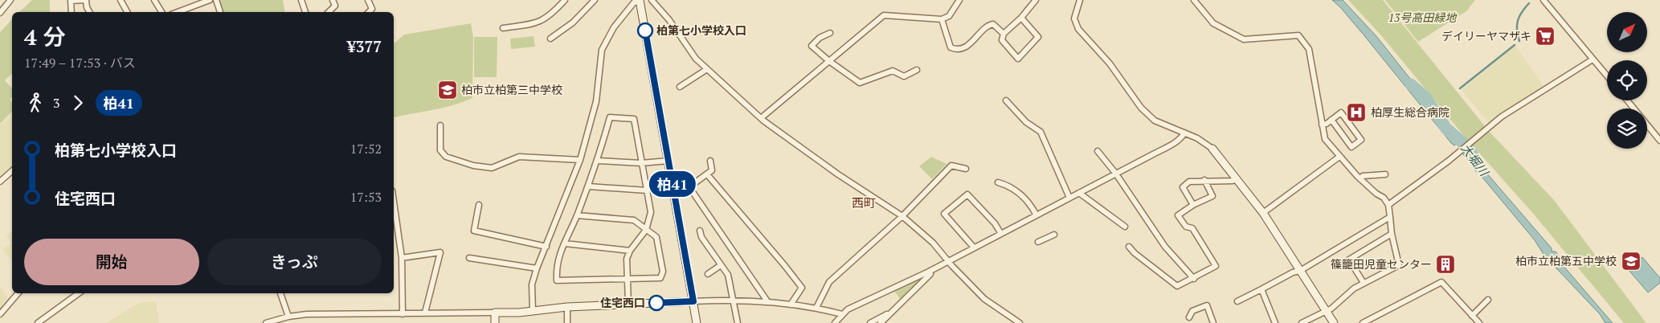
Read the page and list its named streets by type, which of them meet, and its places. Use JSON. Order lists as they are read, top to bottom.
{
  "districts": ["西町"],
  "water": ["大堀川"],
  "parks": ["13号高田緑地"],
  "places": {
    "other": ["柏第七小学校入口", "住宅西口"],
    "supermarket": ["デイリーヤマザキ"],
    "school or university": ["柏市立柏第三中学校", "柏市立柏第五中学校"],
    "hospital": ["柏厚生総合病院"],
    "building": ["篠籠田児童センター"]
  },
  "lines": ["bus line 柏41"],
  "north": "top right",
  "page": {
    "on_map": "柏41",
    "heading": ["4 分", "17:49 – 17:53 · バス", "¥377"],
    "legs": ["3", "柏41"],
    "list": [
      {
        "name": "柏第七小学校入口",
        "value": "17:52"
      },
      {
        "name": "住宅西口",
        "value": "17:53"
      }
    ],
    "buttons": ["開始", "きっぷ"]
  }
}
